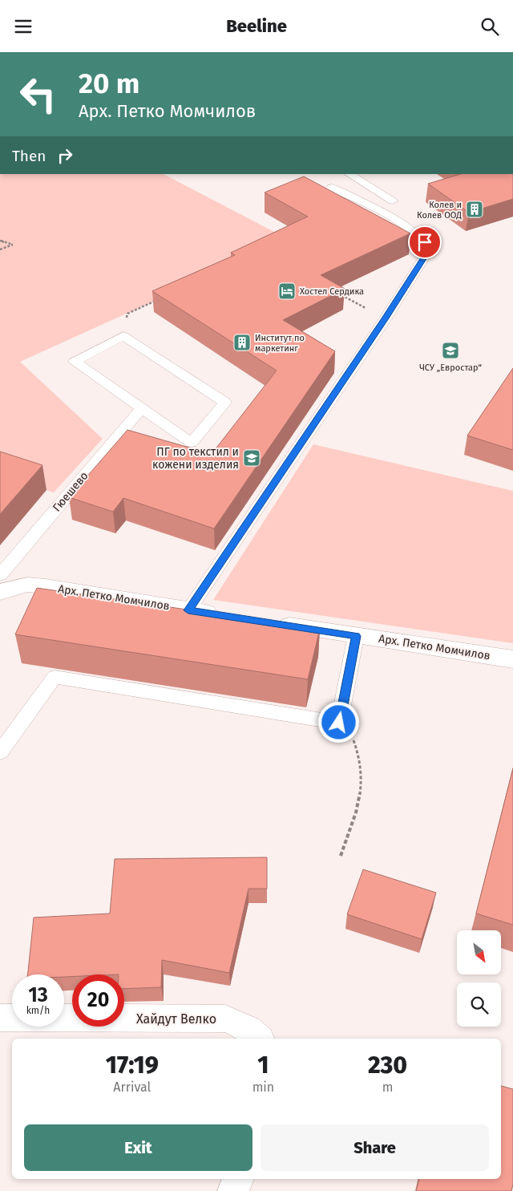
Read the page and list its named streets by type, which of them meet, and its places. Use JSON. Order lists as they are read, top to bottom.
{
  "streets": {
    "street": ["Арх. Петко Момчилов", "Хайдут Велко"],
    "lane": ["Гюешево"]
  },
  "places": {
    "building": ["Колев и Колев ООД", "Институт по маркетинг"],
    "hotel": ["Хостел Сердика"],
    "school or university": ["ЧСУ „Евростар“", "ПГ по текстил и кожени изделия"]
  },
  "north": "bottom right",
  "page": {
    "header": "Beeline",
    "turn": ["20 m", "Арх. Петко Момчилов"],
    "then": "Then",
    "speed": "13 km/h",
    "limit": "20",
    "eta": [
      "17:19",
      "Arrival",
      "1",
      "min",
      "230",
      "m"
    ],
    "buttons": ["Exit", "Share"]
  }
}
